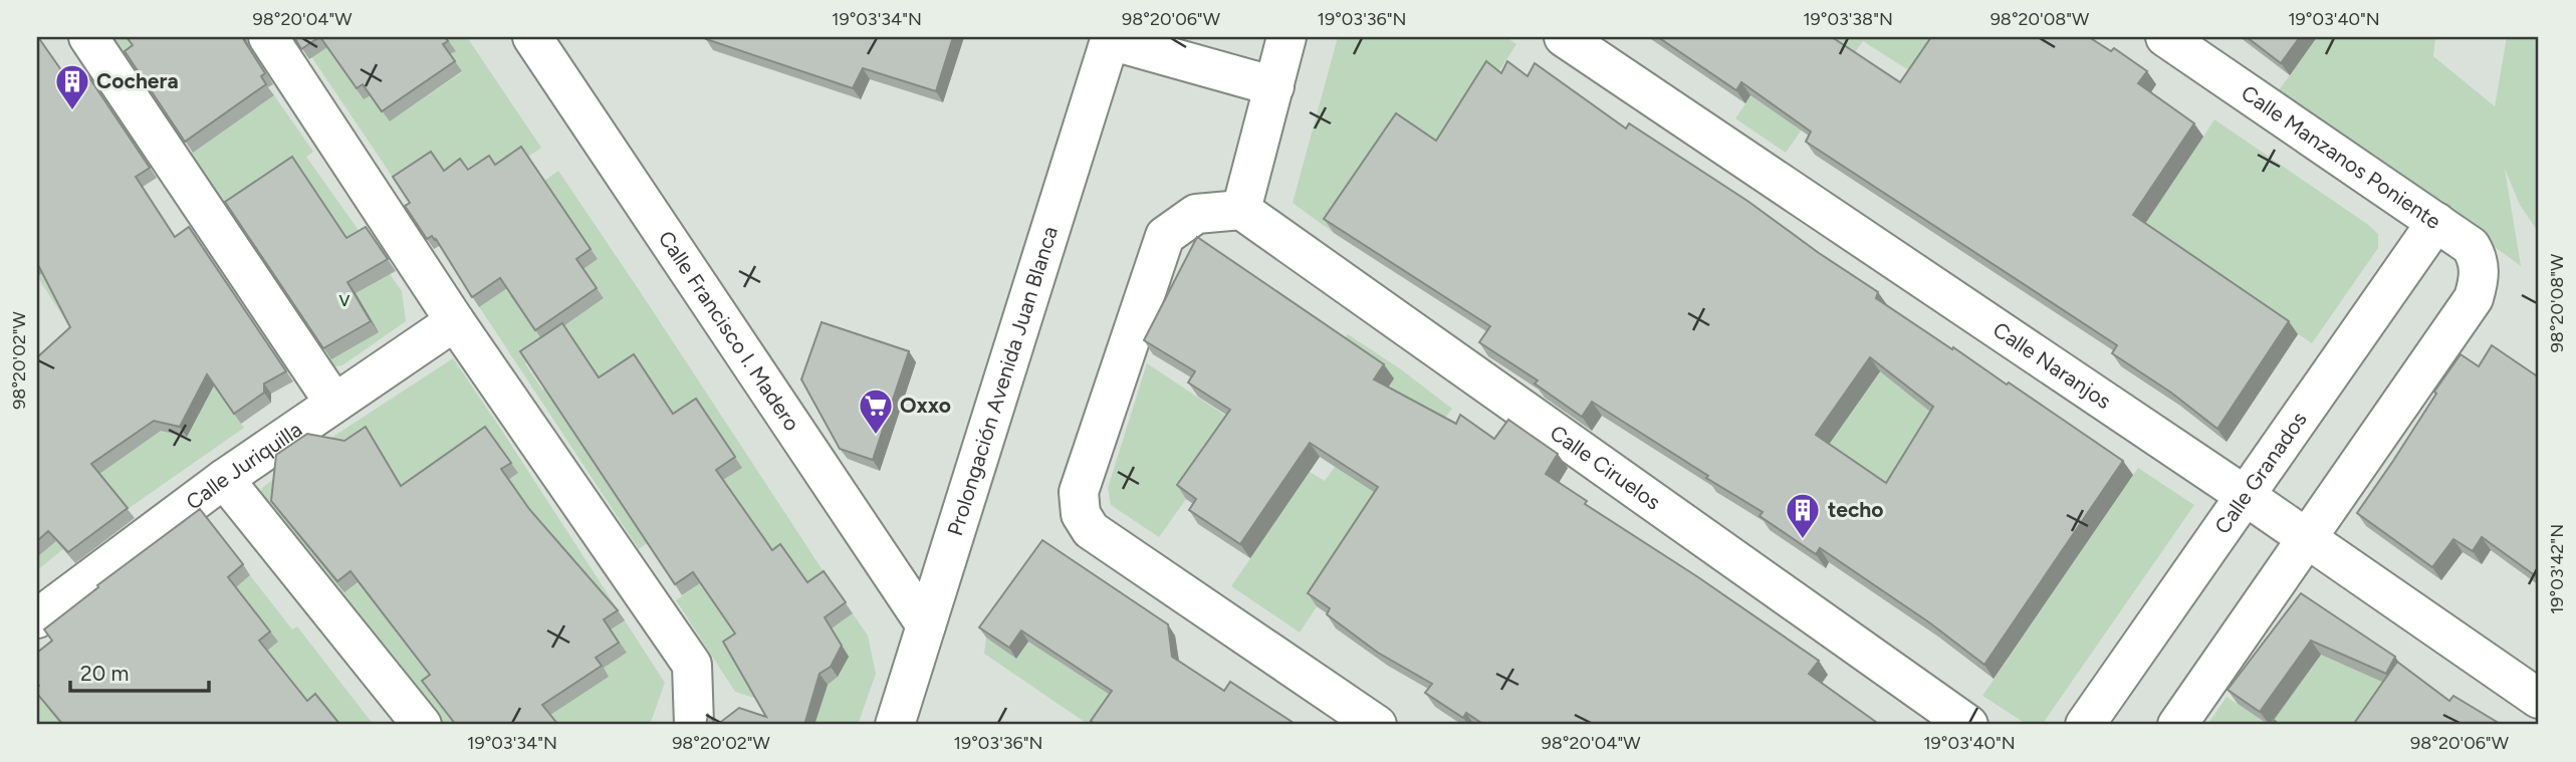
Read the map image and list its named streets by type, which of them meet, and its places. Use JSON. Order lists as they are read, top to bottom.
{
  "streets": {
    "street": [
      "Calle Manzanos Poniente",
      "Calle Francisco I. Madero",
      "Calle Naranjos",
      "Prolongación Avenida Juan Blanca",
      "Calle Juriquilla",
      "Calle Ciruelos",
      "Calle Granados"
    ]
  },
  "crossings": [
    ["Calle Manzanos Poniente", "Calle Naranjos"],
    ["Calle Manzanos Poniente", "Calle Granados"],
    ["Calle Francisco I. Madero", "Prolongación Avenida Juan Blanca"],
    ["Calle Naranjos", "Calle Granados"]
  ],
  "parks": ["v"],
  "places": {
    "building": ["Cochera", "techo"],
    "supermarket": ["Oxxo"]
  },
  "scale_bar": "20 m",
  "coordinates": [
    "98°20'04\"W",
    "19°03'34\"N",
    "98°20'06\"W",
    "19°03'36\"N",
    "19°03'38\"N",
    "98°20'08\"W",
    "19°03'40\"N",
    "98°20'02\"W",
    "19°03'42\"N"
  ]
}
